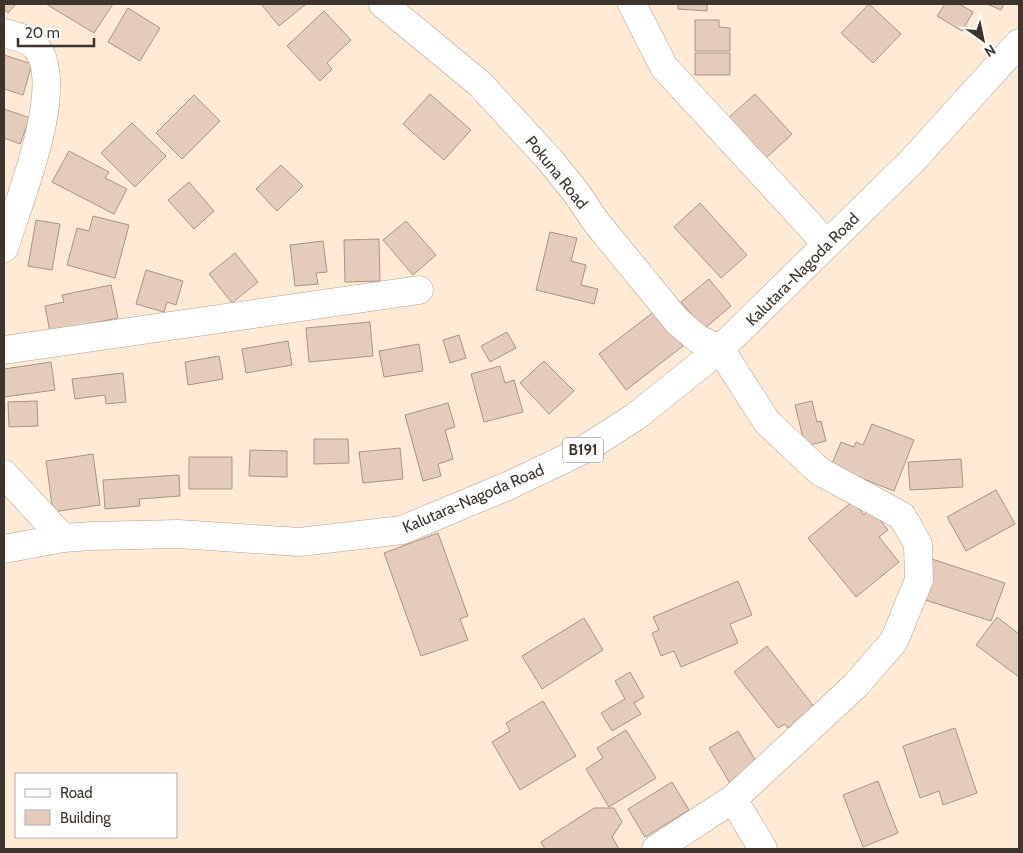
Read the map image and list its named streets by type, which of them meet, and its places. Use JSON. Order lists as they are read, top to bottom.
{
  "streets": {
    "street": ["Pokuna Road", "Kalutara-Nagoda Road", "B191"]
  },
  "crossings": [
    ["Pokuna Road", "Kalutara-Nagoda Road"]
  ],
  "legend": ["Road", "Building"],
  "scale_bar": "20 m",
  "north": "bottom right"
}
